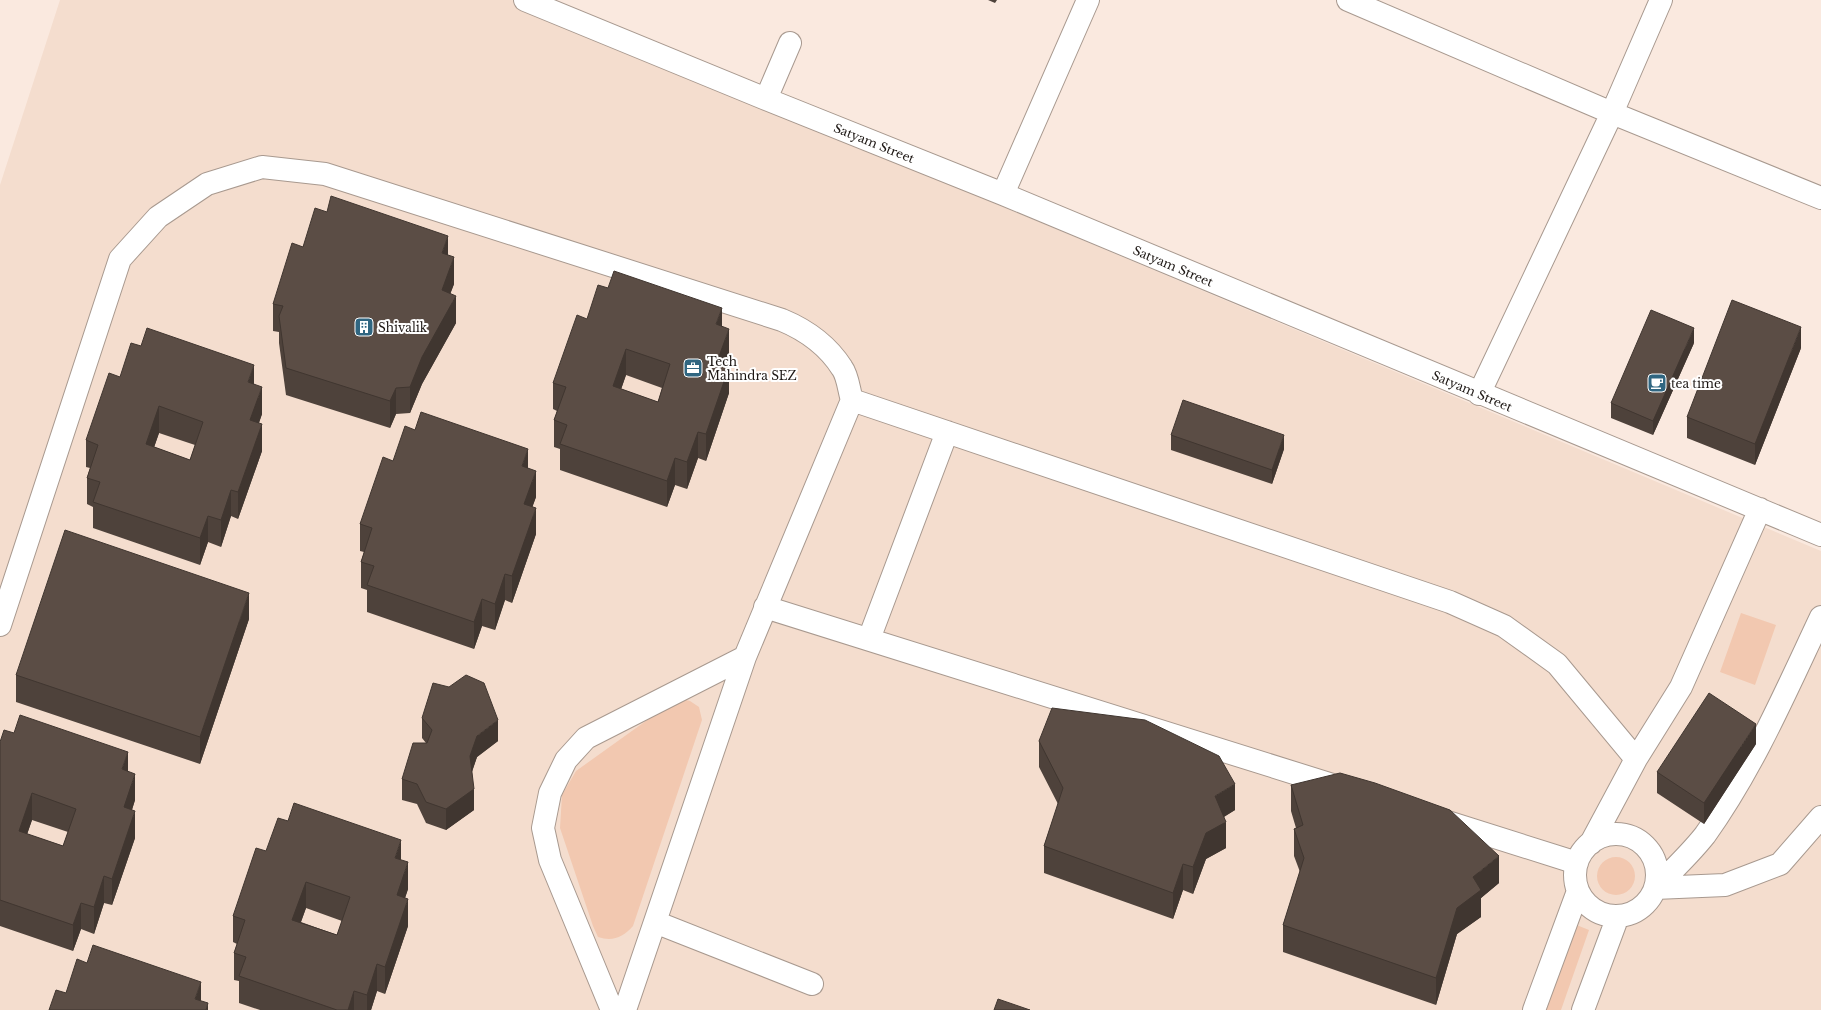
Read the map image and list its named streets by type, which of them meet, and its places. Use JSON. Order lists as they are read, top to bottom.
{
  "streets": {
    "street": ["Satyam Street"]
  },
  "places": {
    "building": ["Shivalik"],
    "office": ["Tech Mahindra SEZ"],
    "cafe": ["tea time"]
  }
}
